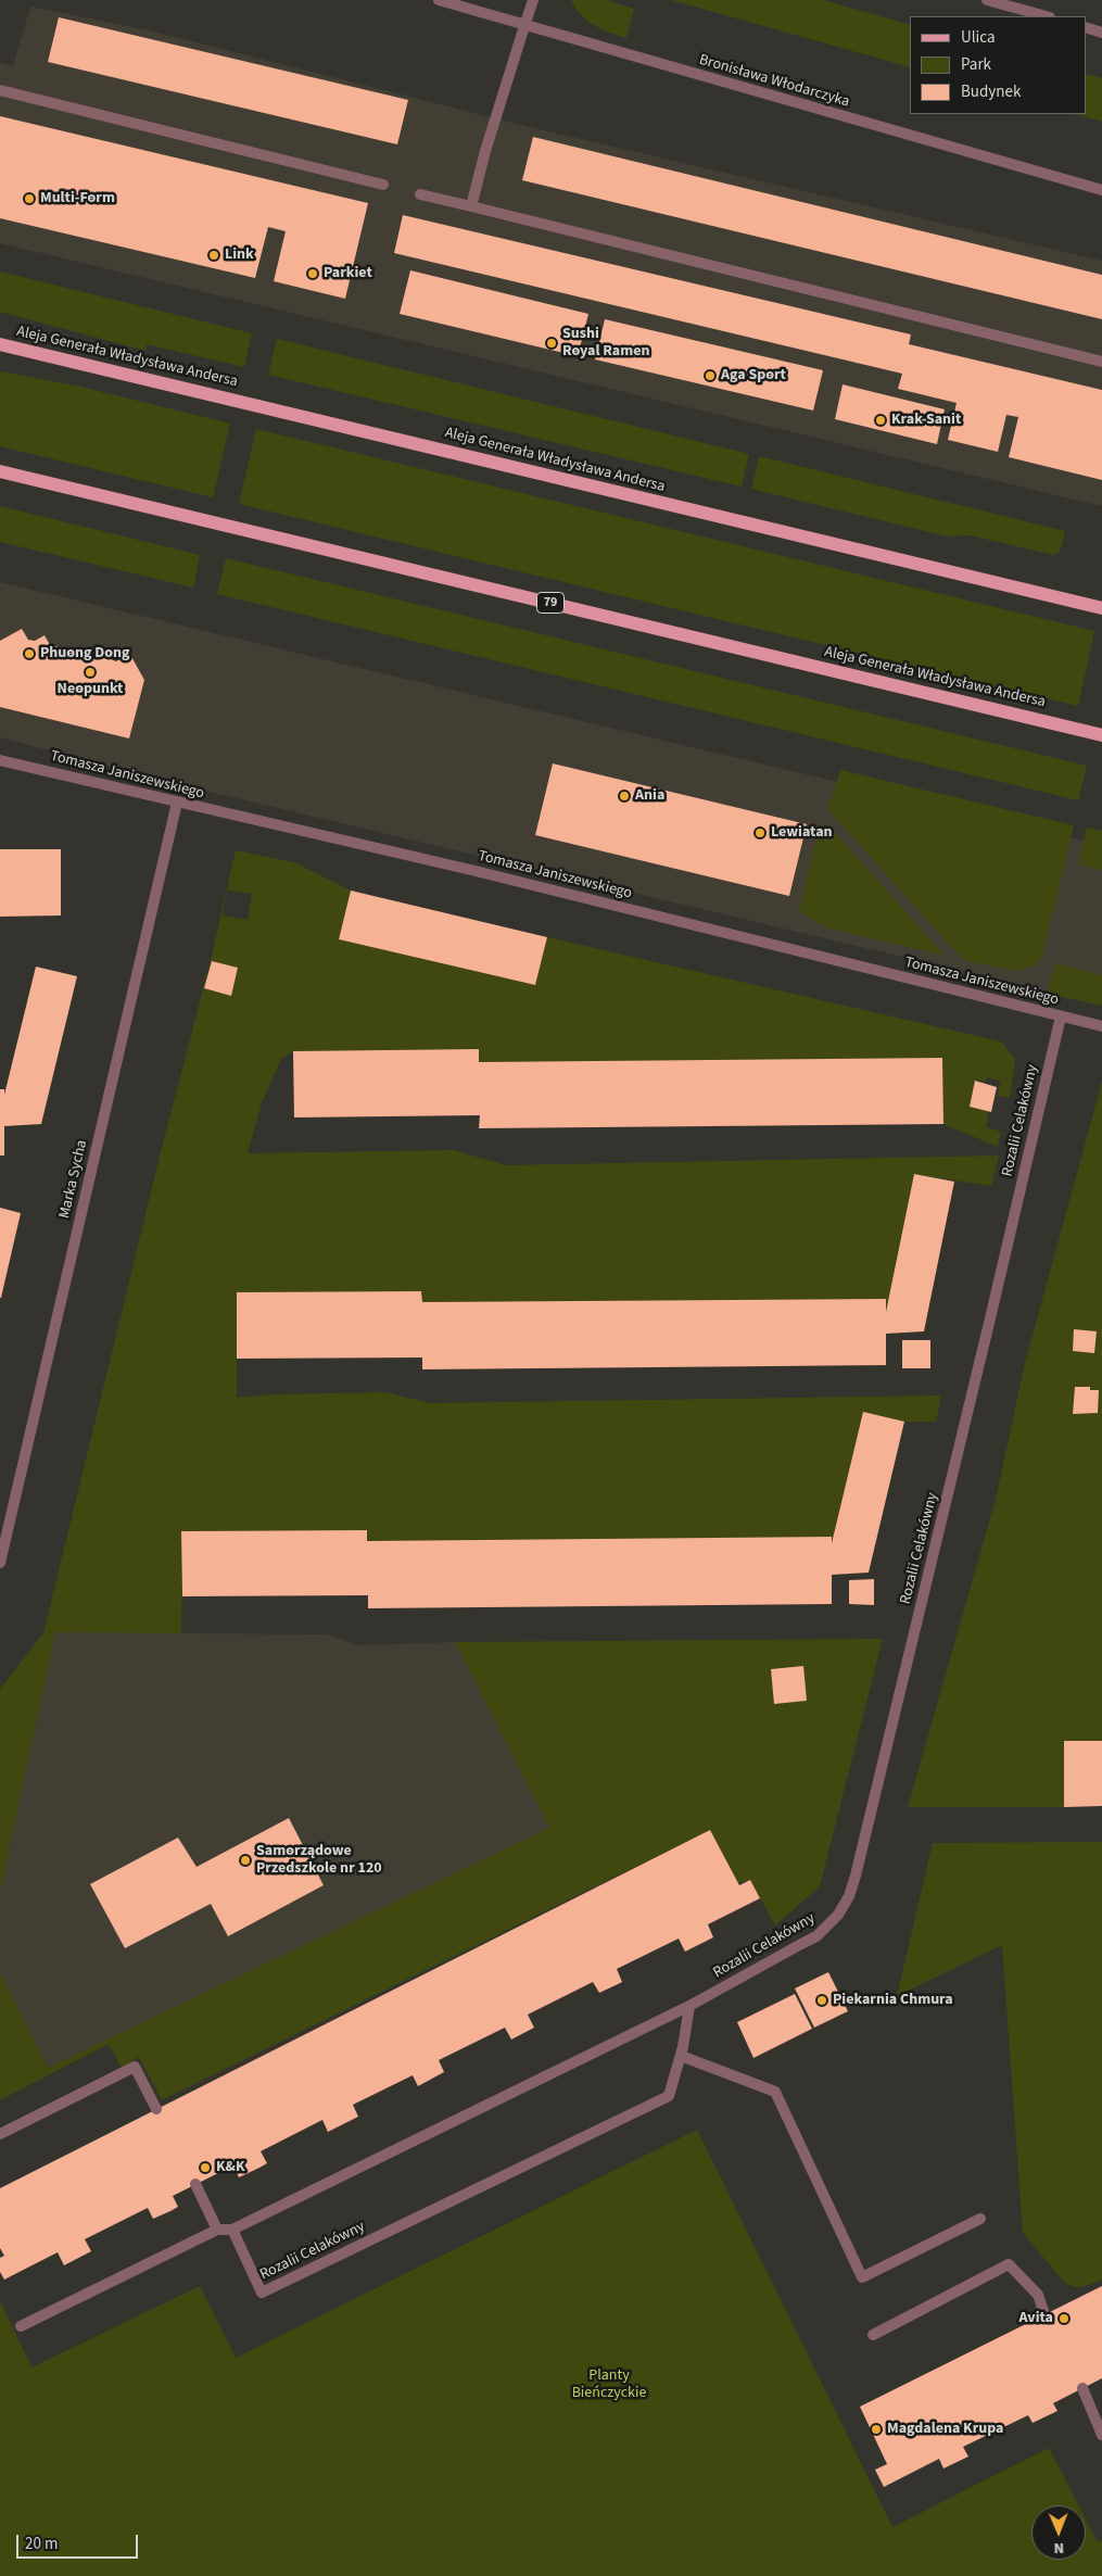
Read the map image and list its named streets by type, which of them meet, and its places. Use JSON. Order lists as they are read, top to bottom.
{
  "streets": {
    "main road": ["Aleja Generała Władysława Andersa", "79"],
    "street": [
      "Bronisława Włodarczyka",
      "Tomasza Janiszewskiego",
      "Rozalii Celakówny",
      "Marka Sycha"
    ]
  },
  "crossings": [
    ["Tomasza Janiszewskiego", "Rozalii Celakówny"],
    ["Tomasza Janiszewskiego", "Marka Sycha"]
  ],
  "parks": ["Planty Bieńczyckie"],
  "places": [
    "Multi-Form",
    "Link",
    "Parkiet",
    "Sushi Royal Ramen",
    "Aga Sport",
    "Krak-Sanit",
    "Phuong Dong",
    "Neopunkt",
    "Ania",
    "Lewiatan",
    "Samorządowe Przedszkole nr 120",
    "Piekarnia Chmura",
    "K&K",
    "Avita",
    "Magdalena Krupa"
  ],
  "legend": ["Ulica", "Park", "Budynek"],
  "scale_bar": "20 m",
  "north": "bottom"
}
